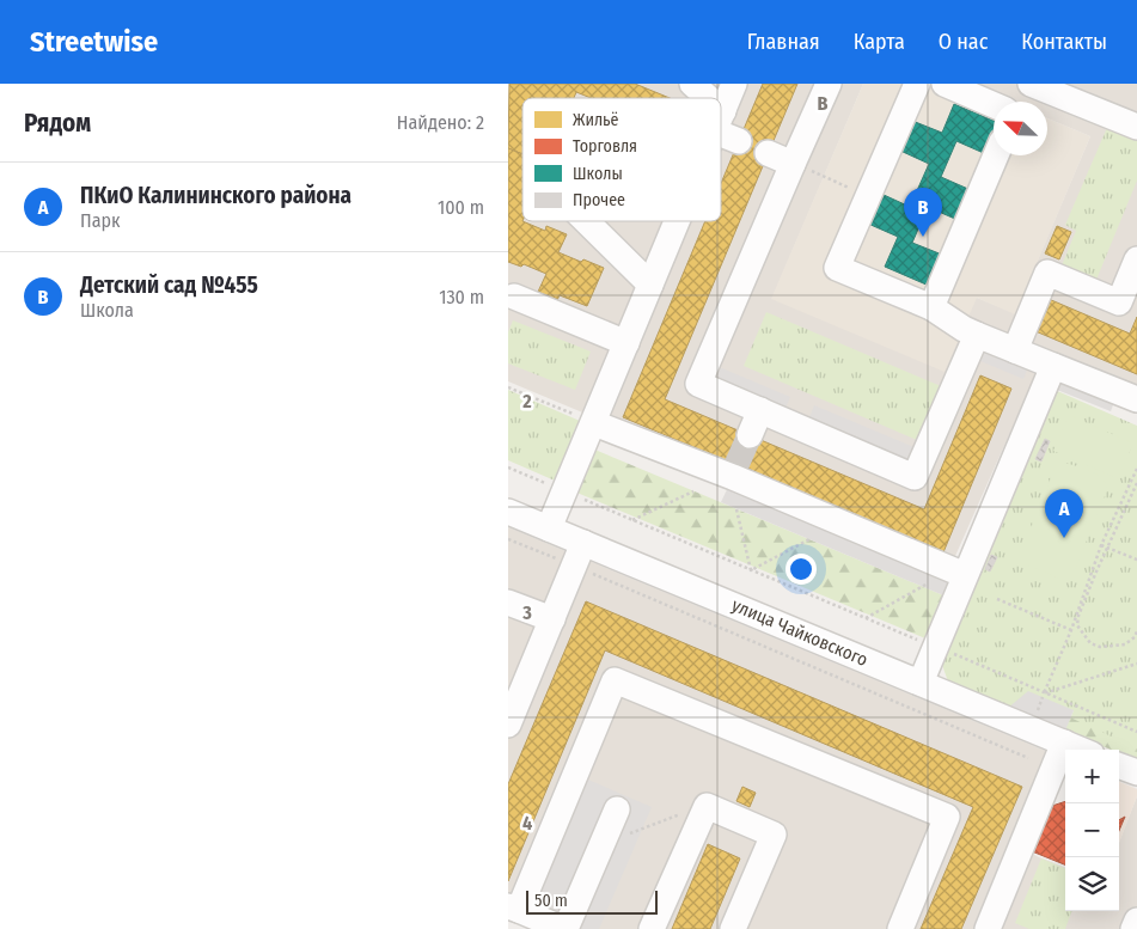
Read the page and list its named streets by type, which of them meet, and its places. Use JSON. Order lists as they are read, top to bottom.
{
  "streets": {
    "street": ["улица Чайковского"]
  },
  "legend": [
    "Жильё",
    "Торговля",
    "Школы",
    "Прочее"
  ],
  "scale_bar": "50 m",
  "north": "top left",
  "page": {
    "header": "Streetwise",
    "nav": [
      "Главная",
      "Карта",
      "О нас",
      "Контакты"
    ],
    "heading": ["Рядом", "Найдено: 2"],
    "list": [
      {
        "mark": "A",
        "name": "ПКиО Калининского района",
        "note": "Парк",
        "value": "100 m"
      },
      {
        "mark": "B",
        "name": "Детский сад №455",
        "note": "Школа",
        "value": "130 m"
      }
    ],
    "pins": ["B", "A"],
    "map_buttons": ["+", "−"],
    "scale": "50 m"
  },
  "grid": {
    "columns": ["B"],
    "rows": ["2", "3", "4"]
  }
}
